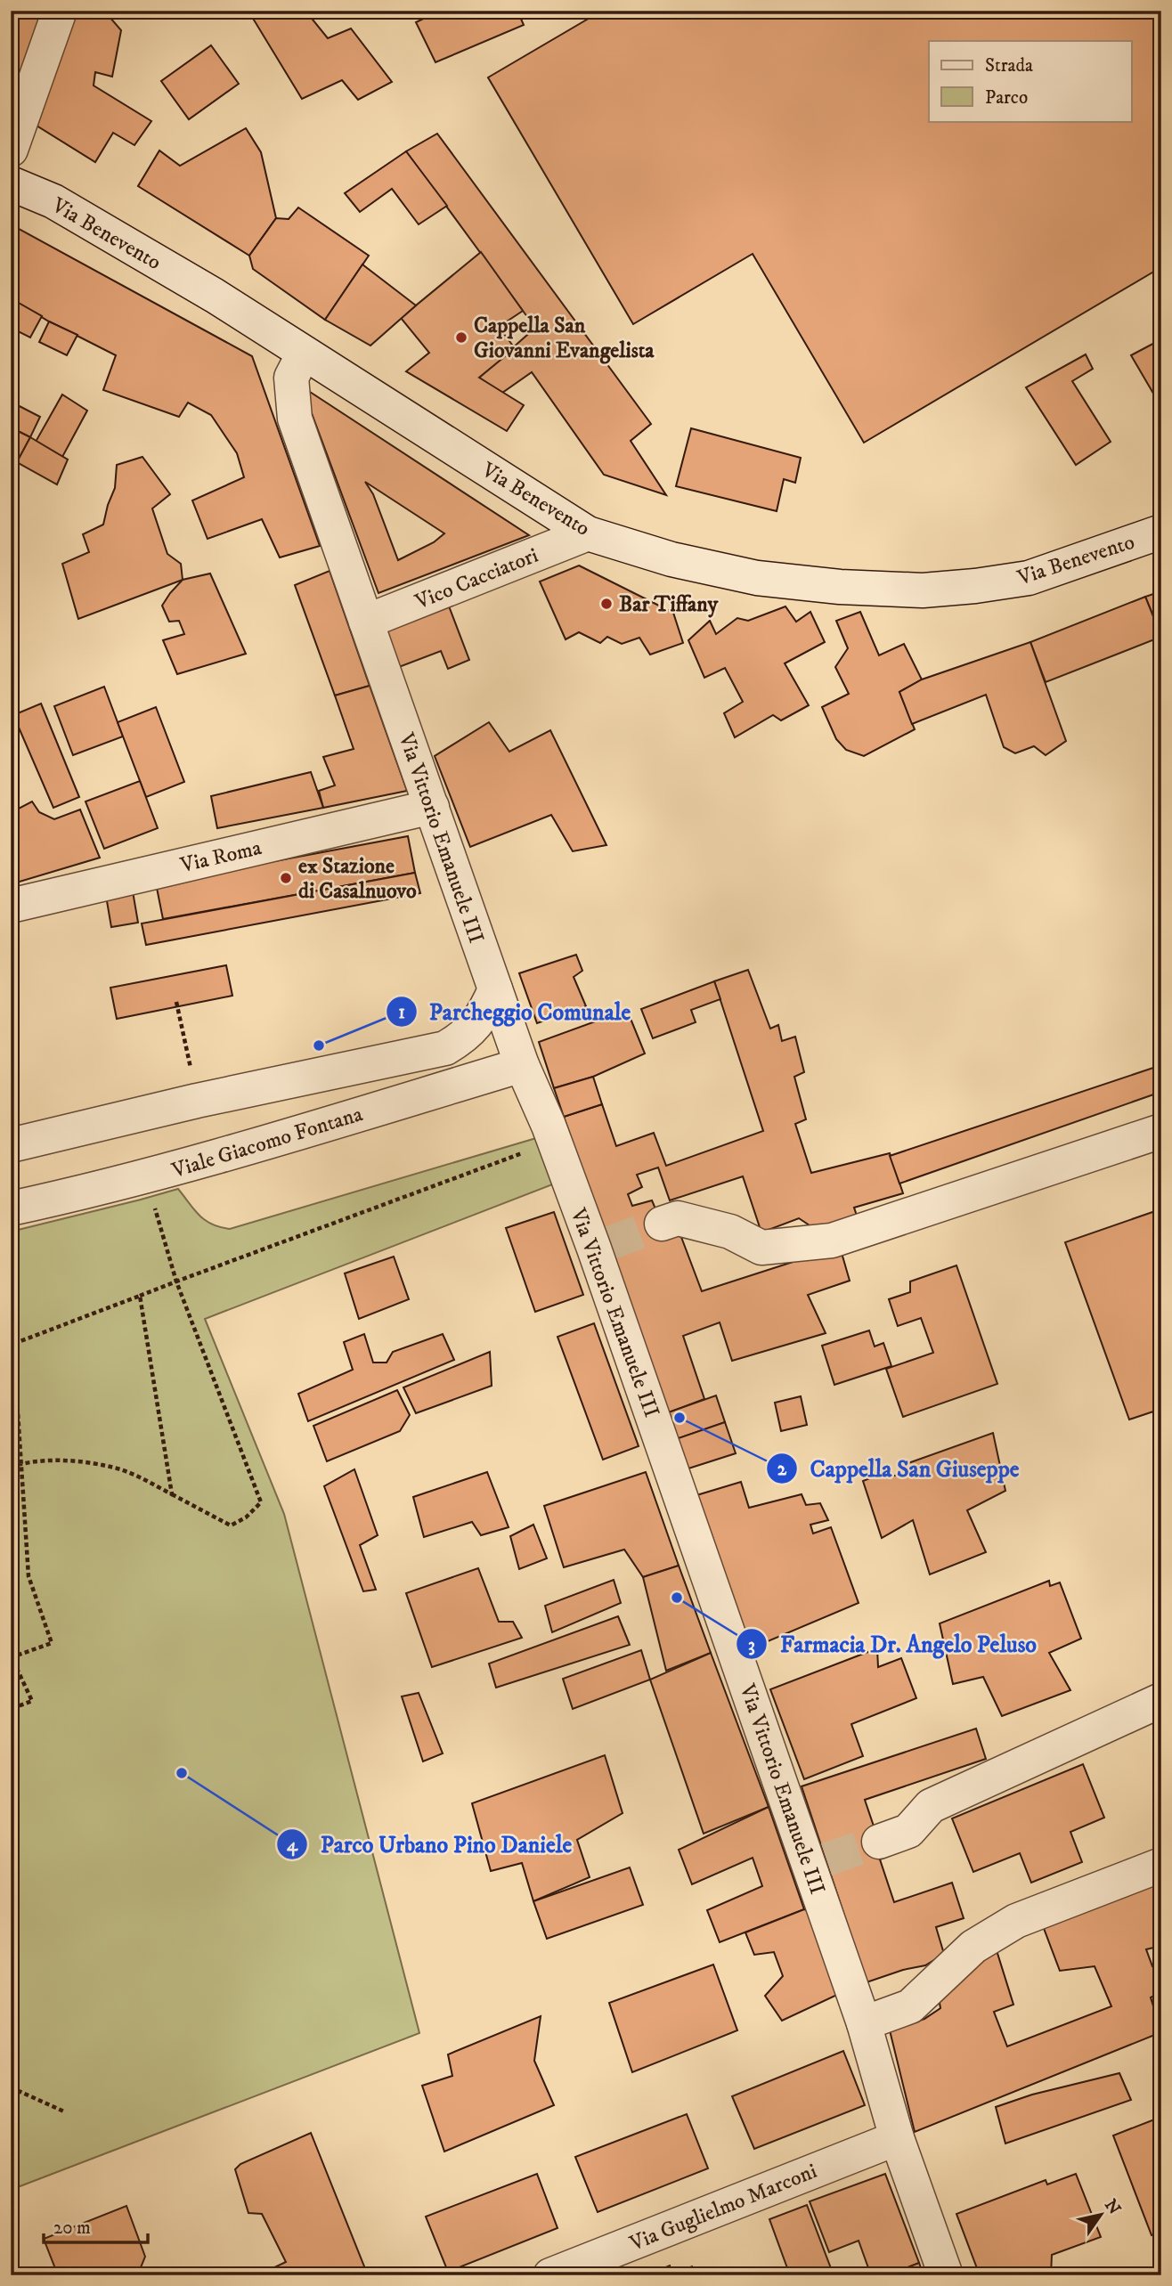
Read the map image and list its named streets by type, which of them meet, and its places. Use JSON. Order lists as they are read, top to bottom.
{
  "streets": {
    "street": [
      "Via Benevento",
      "Vico Cacciatori",
      "Via Vittorio Emanuele III",
      "Via Roma",
      "Viale Giacomo Fontana",
      "Via Guglielmo Marconi"
    ]
  },
  "crossings": [
    ["Via Benevento", "Vico Cacciatori"],
    ["Via Benevento", "Via Vittorio Emanuele III"],
    ["Vico Cacciatori", "Via Vittorio Emanuele III"],
    ["Via Vittorio Emanuele III", "Via Roma"],
    ["Via Vittorio Emanuele III", "Viale Giacomo Fontana"],
    ["Via Vittorio Emanuele III", "Via Guglielmo Marconi"]
  ],
  "places": [
    "Cappella San Giovanni Evangelista",
    "Bar Tiffany",
    "ex Stazione di Casalnuovo",
    "Parcheggio Comunale",
    "Cappella San Giuseppe",
    "Farmacia Dr. Angelo Peluso",
    "Parco Urbano Pino Daniele"
  ],
  "legend": ["Strada", "Parco"],
  "scale_bar": "20 m",
  "north": "top right"
}
